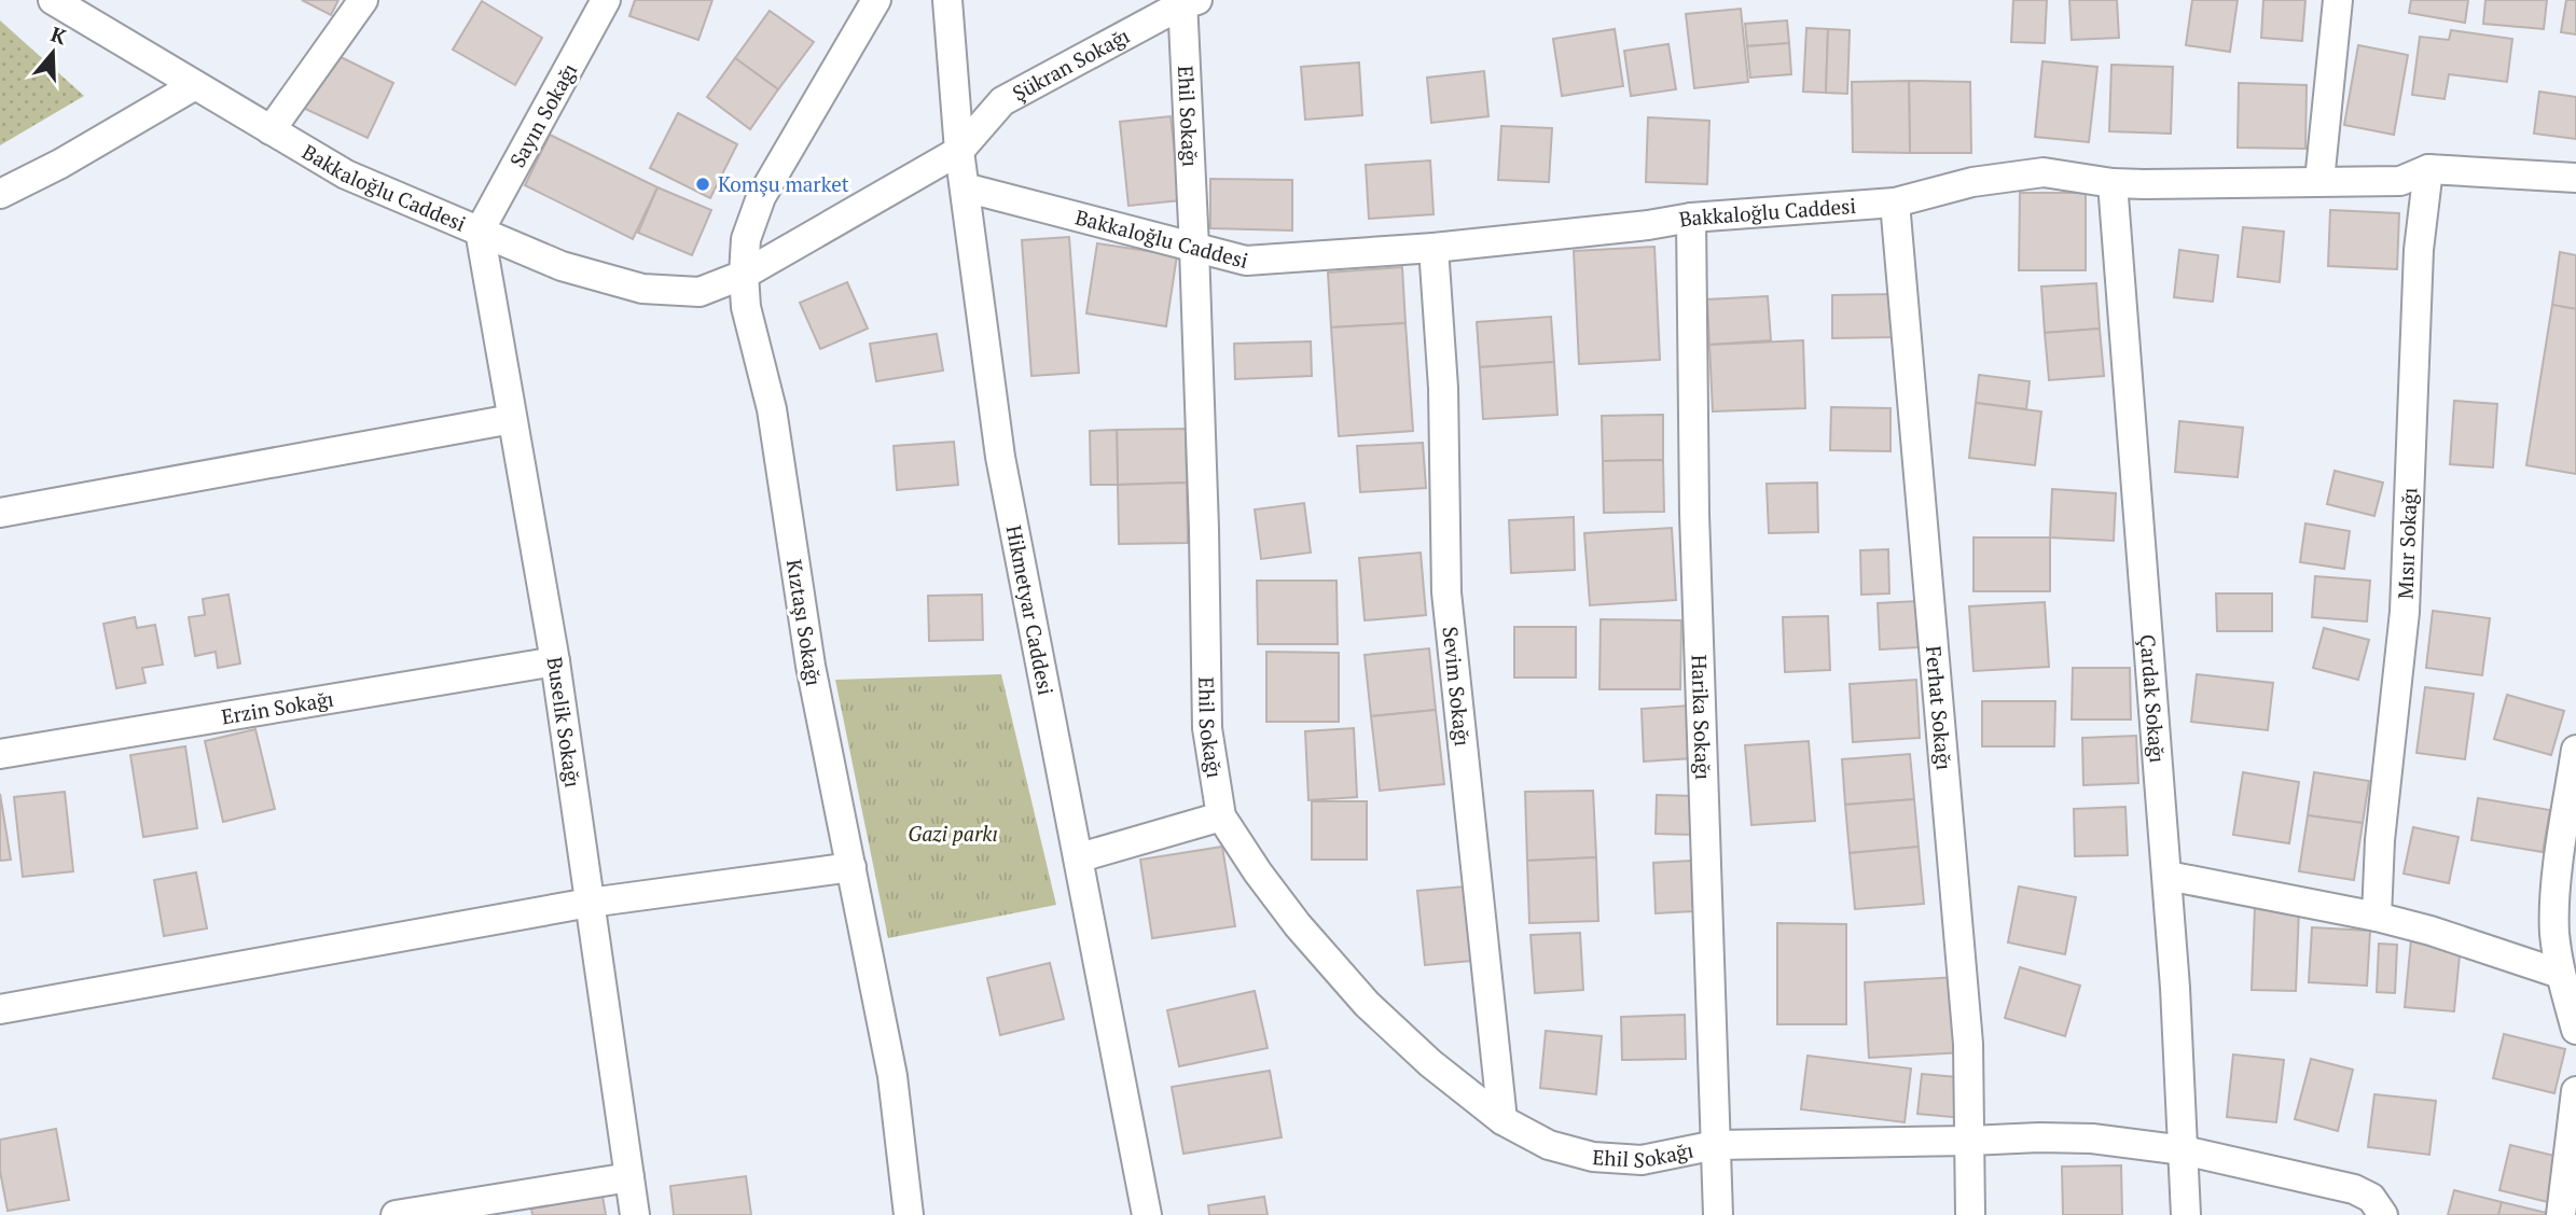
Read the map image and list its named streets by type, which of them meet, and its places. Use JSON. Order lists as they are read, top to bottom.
{
  "streets": {
    "street": [
      "Şükran Sokağı",
      "Sayın Sokağı",
      "Ehil Sokağı",
      "Bakkaloğlu Caddesi",
      "Mısır Sokağı",
      "Hikmetyar Caddesi",
      "Kıztaşı Sokağı",
      "Sevim Sokağı",
      "Çardak Sokağı",
      "Erzin Sokağı",
      "Ferhat Sokağı",
      "Harika Sokağı",
      "Buselik Sokağı"
    ]
  },
  "crossings": [
    ["Şükran Sokağı", "Ehil Sokağı"],
    ["Şükran Sokağı", "Hikmetyar Caddesi"],
    ["Sayın Sokağı", "Bakkaloğlu Caddesi"],
    ["Sayın Sokağı", "Buselik Sokağı"],
    ["Ehil Sokağı", "Bakkaloğlu Caddesi"],
    ["Ehil Sokağı", "Sevim Sokağı"],
    ["Ehil Sokağı", "Çardak Sokağı"],
    ["Ehil Sokağı", "Ferhat Sokağı"],
    ["Ehil Sokağı", "Harika Sokağı"],
    ["Bakkaloğlu Caddesi", "Mısır Sokağı"],
    ["Bakkaloğlu Caddesi", "Hikmetyar Caddesi"],
    ["Bakkaloğlu Caddesi", "Kıztaşı Sokağı"],
    ["Bakkaloğlu Caddesi", "Sevim Sokağı"],
    ["Bakkaloğlu Caddesi", "Çardak Sokağı"],
    ["Bakkaloğlu Caddesi", "Ferhat Sokağı"],
    ["Bakkaloğlu Caddesi", "Harika Sokağı"],
    ["Bakkaloğlu Caddesi", "Buselik Sokağı"],
    ["Erzin Sokağı", "Buselik Sokağı"]
  ],
  "parks": ["Gazi parkı"],
  "places": ["Komşu market"],
  "north": "top"
}
